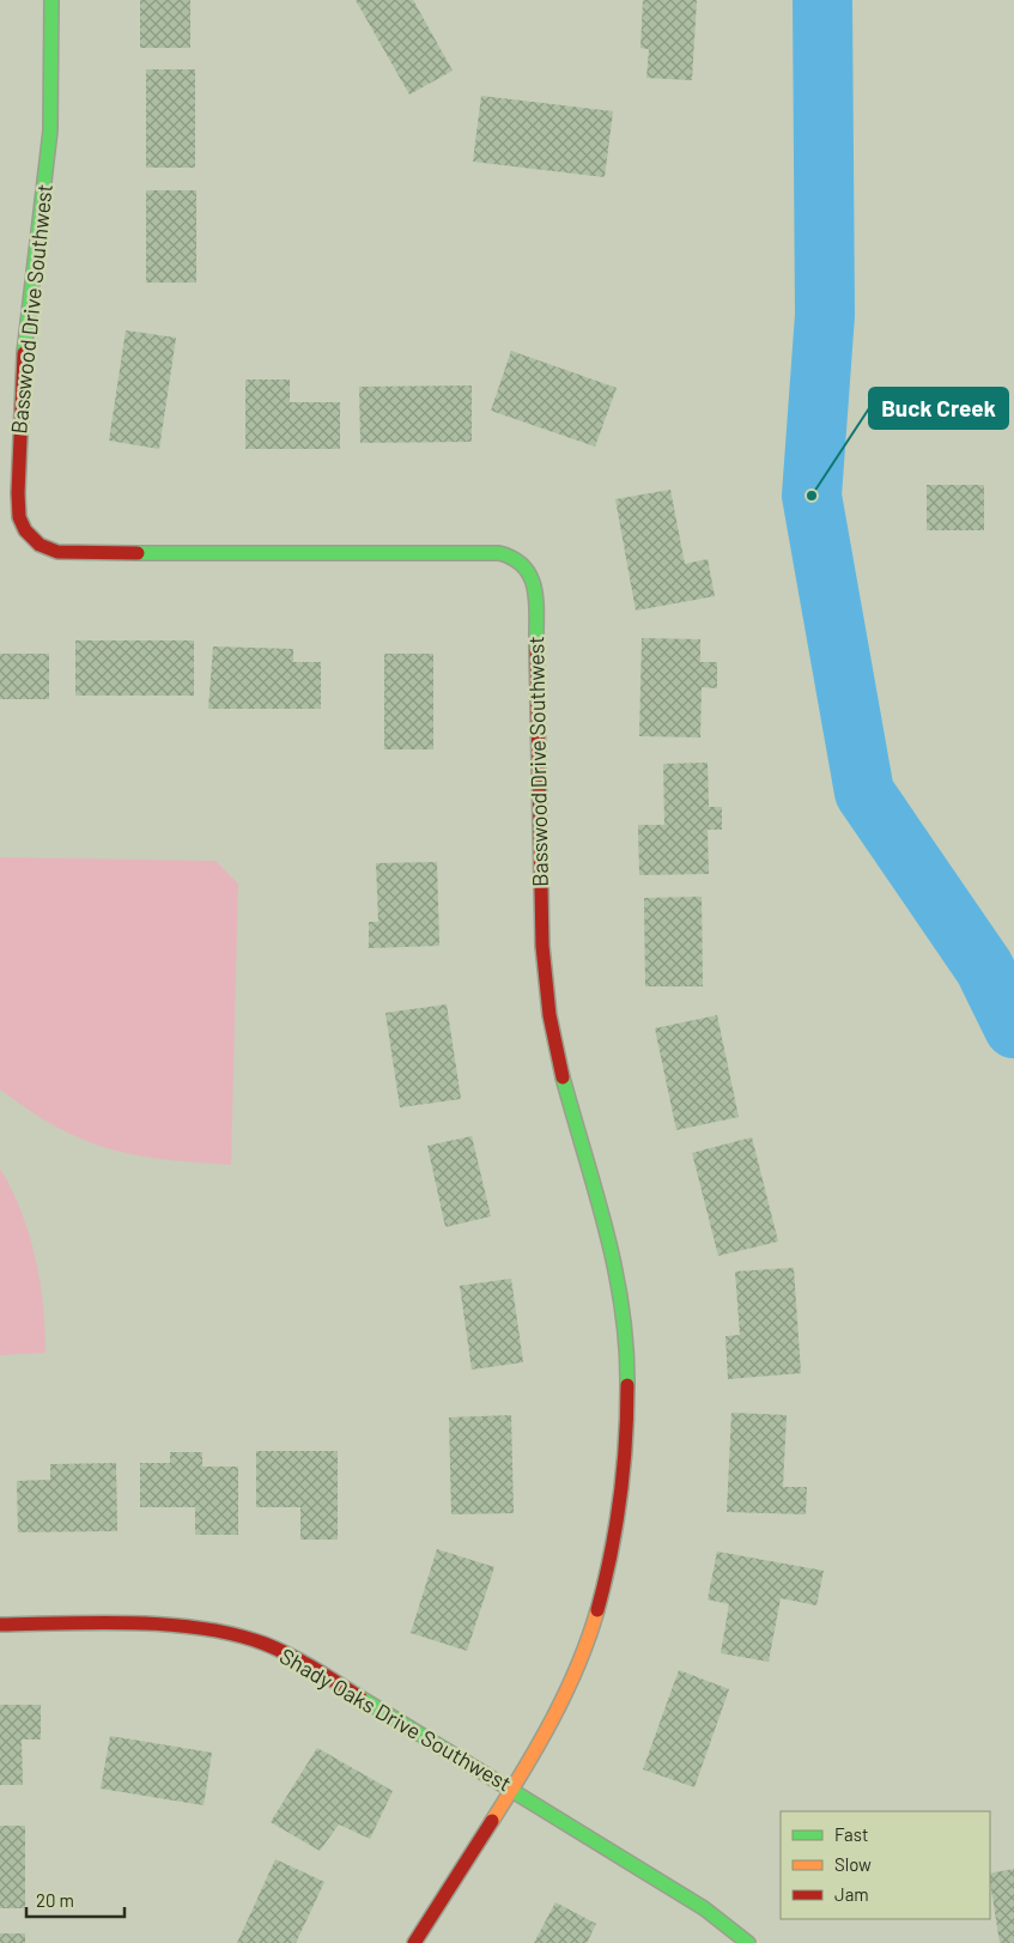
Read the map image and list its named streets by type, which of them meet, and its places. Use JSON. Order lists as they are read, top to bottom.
{
  "streets": {
    "street": ["Basswood Drive Southwest", "Shady Oaks Drive Southwest"]
  },
  "crossings": [
    ["Basswood Drive Southwest", "Shady Oaks Drive Southwest"]
  ],
  "places": ["Buck Creek"],
  "legend": ["Fast", "Slow", "Jam"],
  "scale_bar": "20 m"
}
